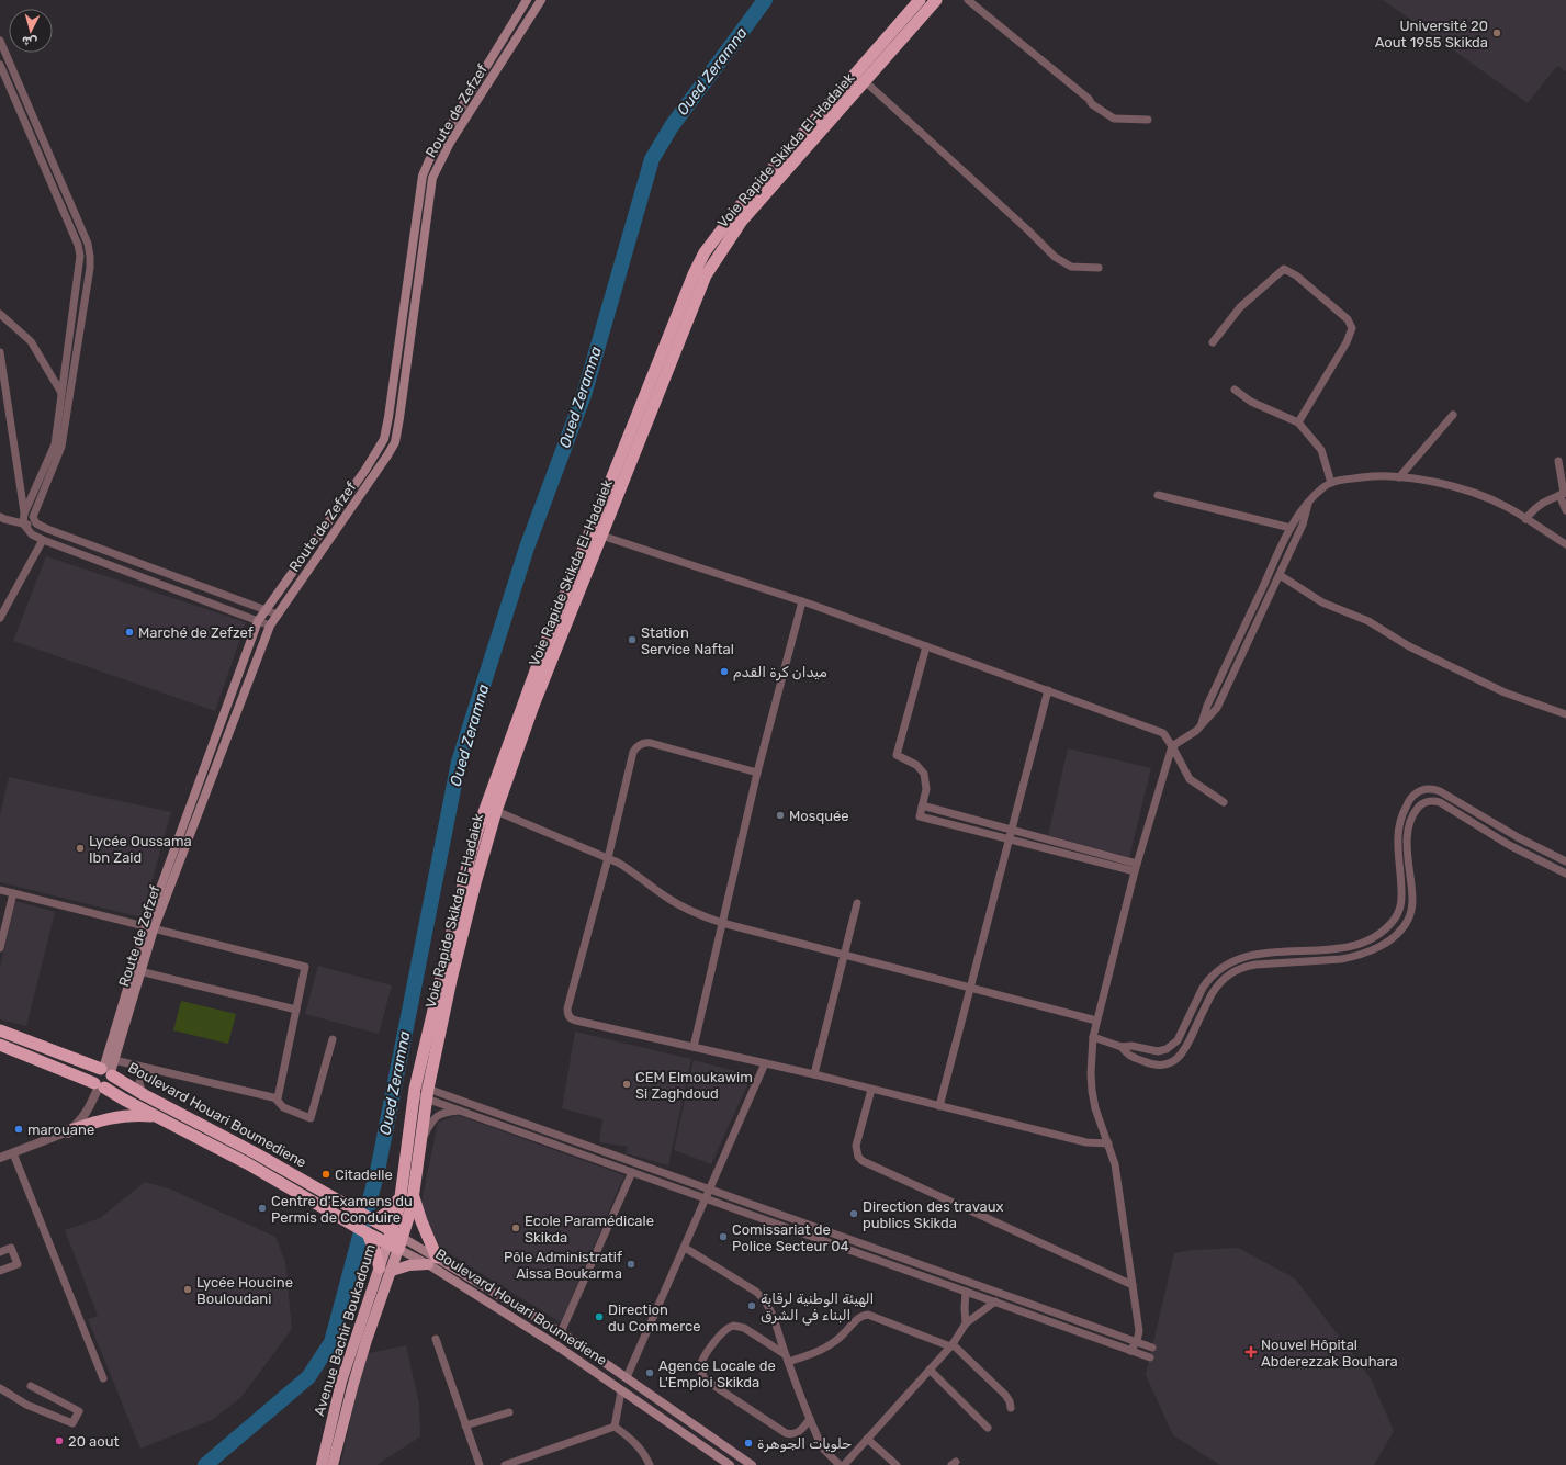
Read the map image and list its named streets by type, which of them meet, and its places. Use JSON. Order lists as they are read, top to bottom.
{
  "streets": {
    "highway": ["Voie Rapide Skikda El-Hadaiek", "Boulevard Houari Boumediene", "Avenue Bachir Boukadoum"],
    "main road": ["Route de Zefzef"]
  },
  "crossings": [
    ["Route de Zefzef", "Boulevard Houari Boumediene"],
    ["Voie Rapide Skikda El-Hadaiek", "Boulevard Houari Boumediene"],
    ["Voie Rapide Skikda El-Hadaiek", "Avenue Bachir Boukadoum"],
    ["Boulevard Houari Boumediene", "Avenue Bachir Boukadoum"]
  ],
  "water": ["Oued Zeramna"],
  "places": {
    "other": [
      "Université 20 Aout 1955 Skikda",
      "Marché de Zefzef",
      "Station Service Naftal",
      "ميدان كرة القدم",
      "Mosquée",
      "Lycée Oussama Ibn Zaid",
      "CEM Elmoukawim Si Zaghdoud",
      "marouane",
      "Citadelle",
      "Centre d'Examens du Permis de Conduire",
      "Direction des travaux publics Skikda",
      "Ecole Paramédicale Skikda",
      "Comissariat de Police Secteur 04",
      "Pôle Administratif Aissa Boukarma",
      "Lycée Houcine Bouloudani",
      "الهيئة الوطنية لرقابة البناء في الشرق",
      "Direction du Commerce",
      "Agence Locale de L'Emploi Skikda",
      "20 aout",
      "حلويات الجوهرة"
    ],
    "health": ["Nouvel Hôpital Abderezzak Bouhara"]
  },
  "north": "bottom"
}
